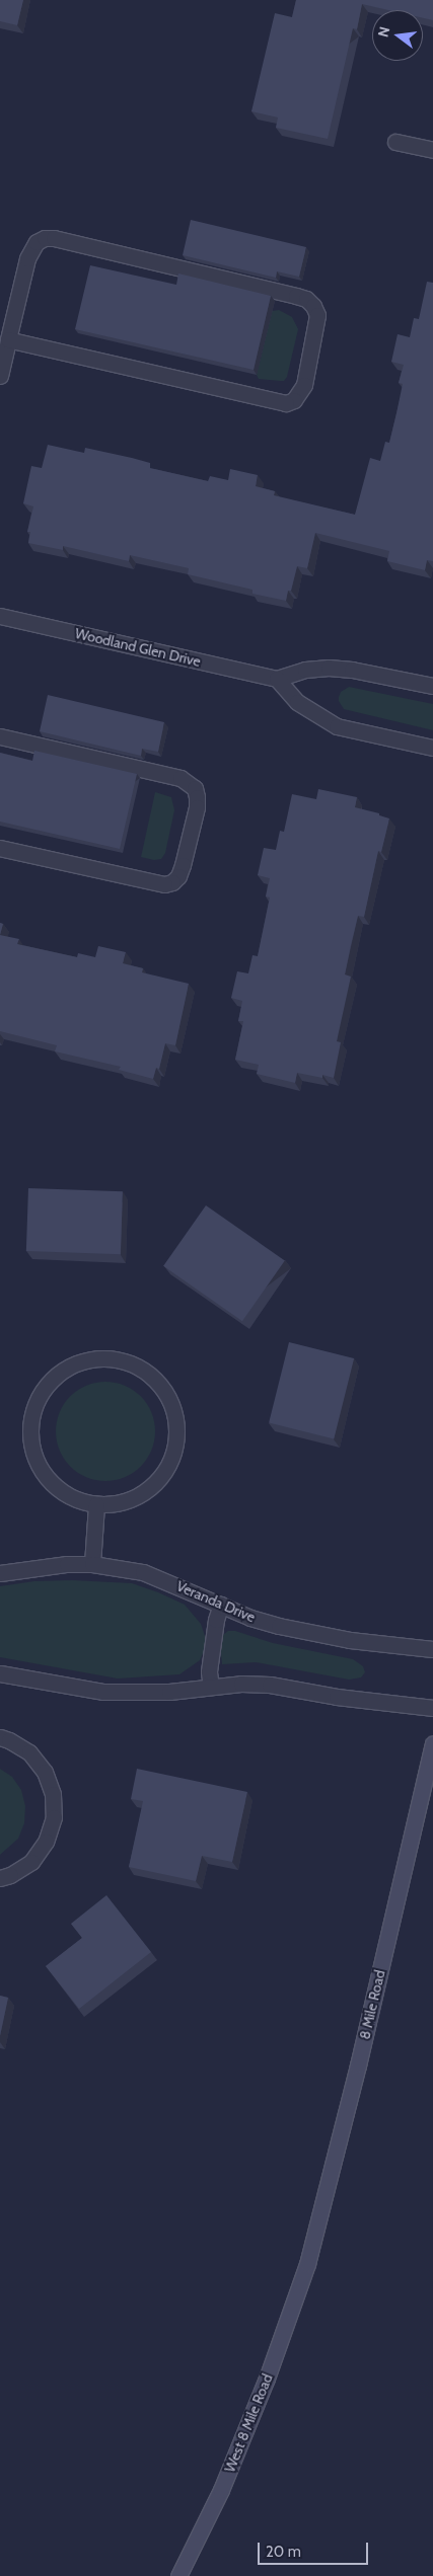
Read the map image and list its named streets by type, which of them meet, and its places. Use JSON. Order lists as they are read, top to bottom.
{
  "streets": {
    "main road": ["8 Mile Road", "West 8 Mile Road"],
    "street": ["Woodland Glen Drive", "Veranda Drive"]
  },
  "crossings": [
    ["8 Mile Road", "West 8 Mile Road"]
  ],
  "scale_bar": "20 m",
  "north": "left"
}
